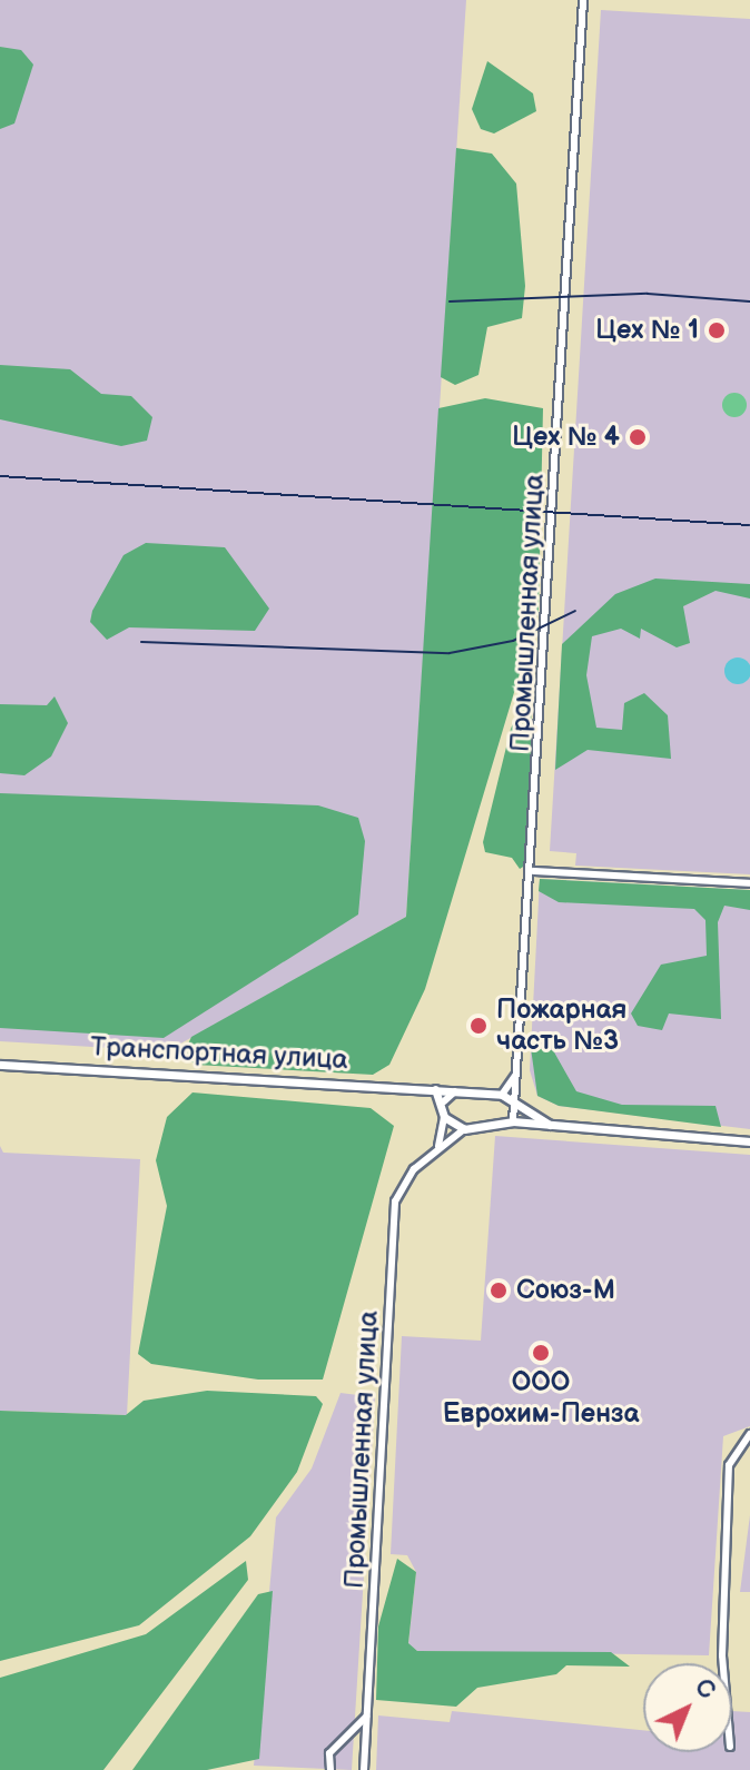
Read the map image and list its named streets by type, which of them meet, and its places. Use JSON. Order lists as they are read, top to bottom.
{
  "streets": {
    "street": ["Промышленная улица", "Транспортная улица"]
  },
  "places": [
    "Цех № 1",
    "Цех № 4",
    "Пожарная часть №3",
    "Союз-М",
    "ООО Еврохим-Пенза"
  ],
  "north": "top right"
}
